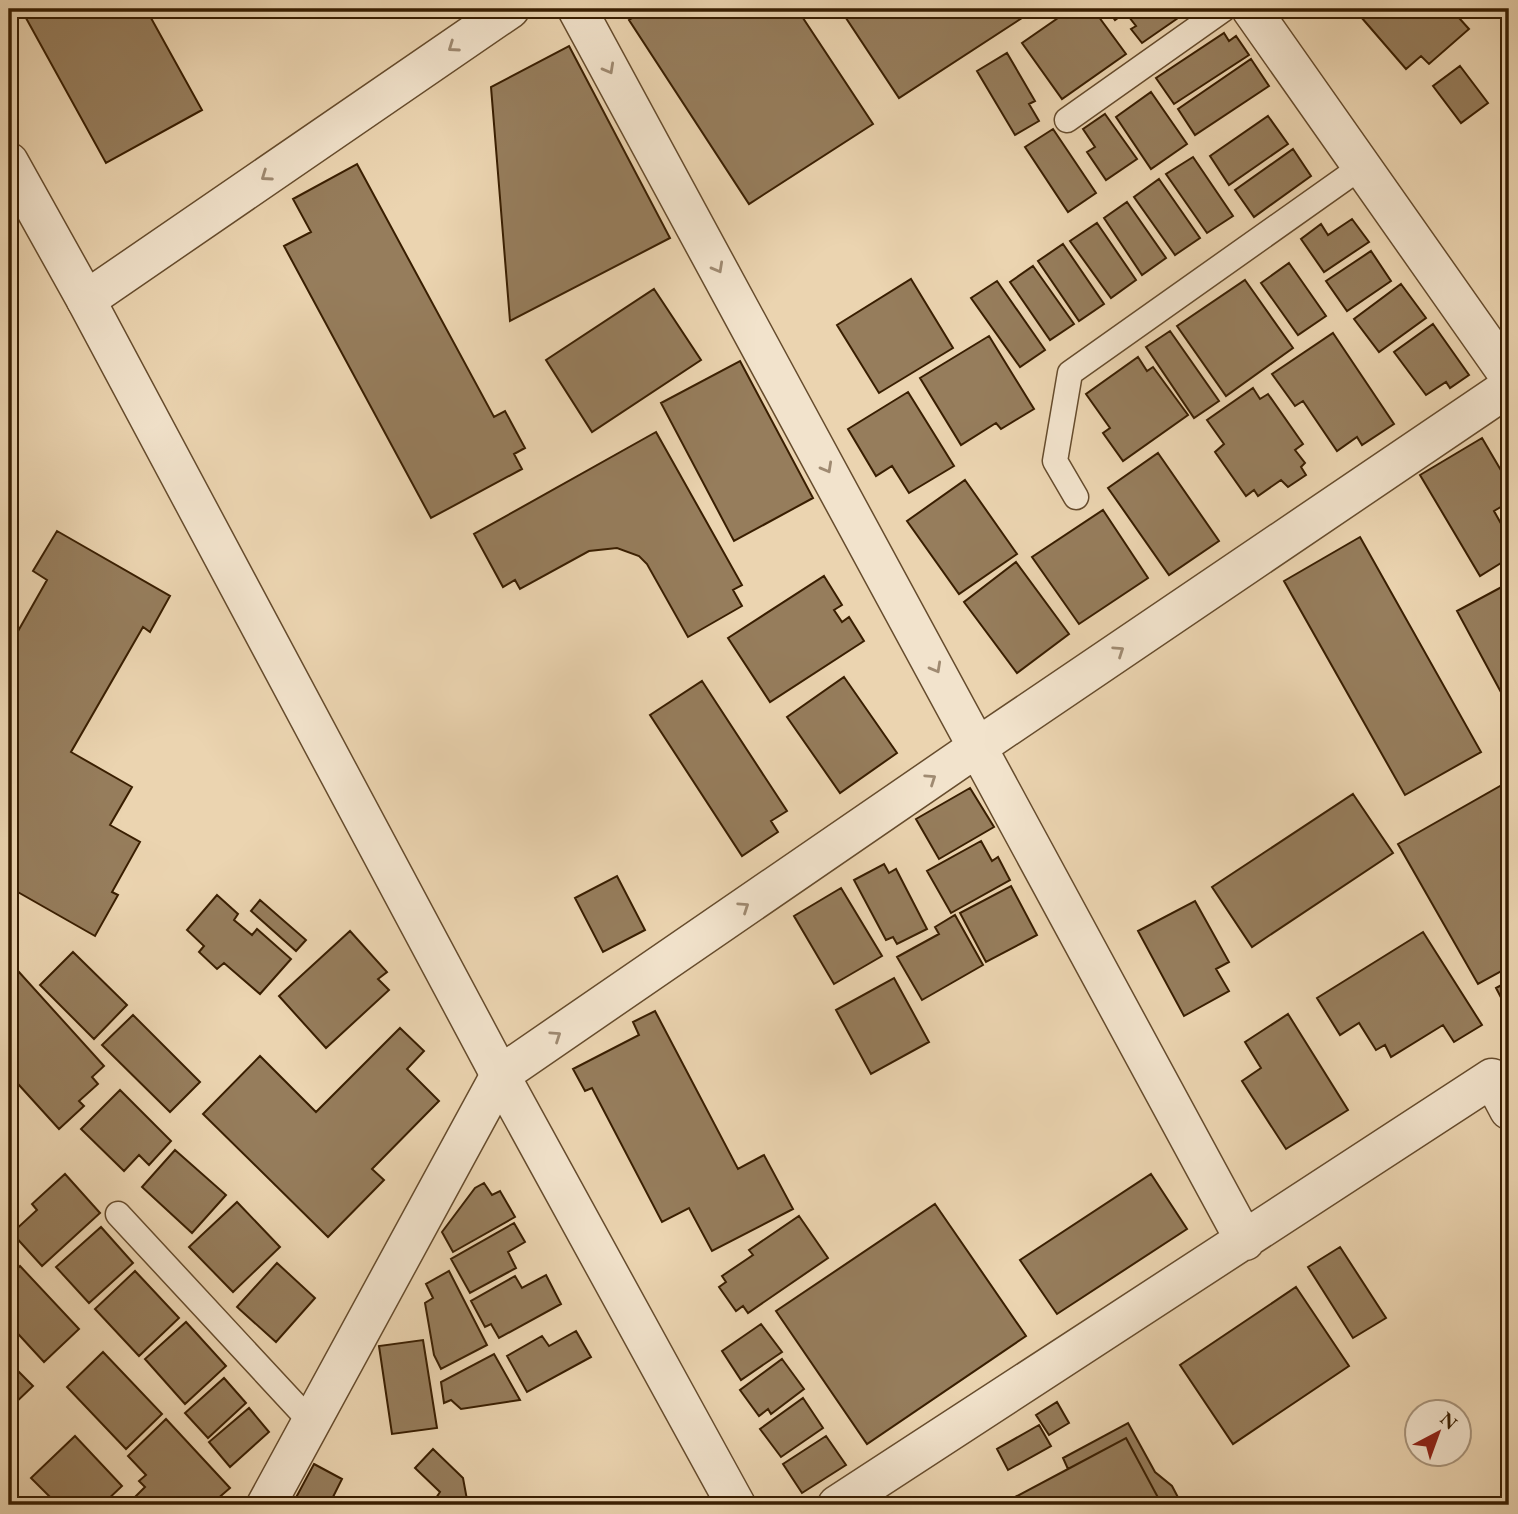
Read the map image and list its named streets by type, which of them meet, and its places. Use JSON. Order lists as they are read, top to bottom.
{
  "north": "top right"
}
